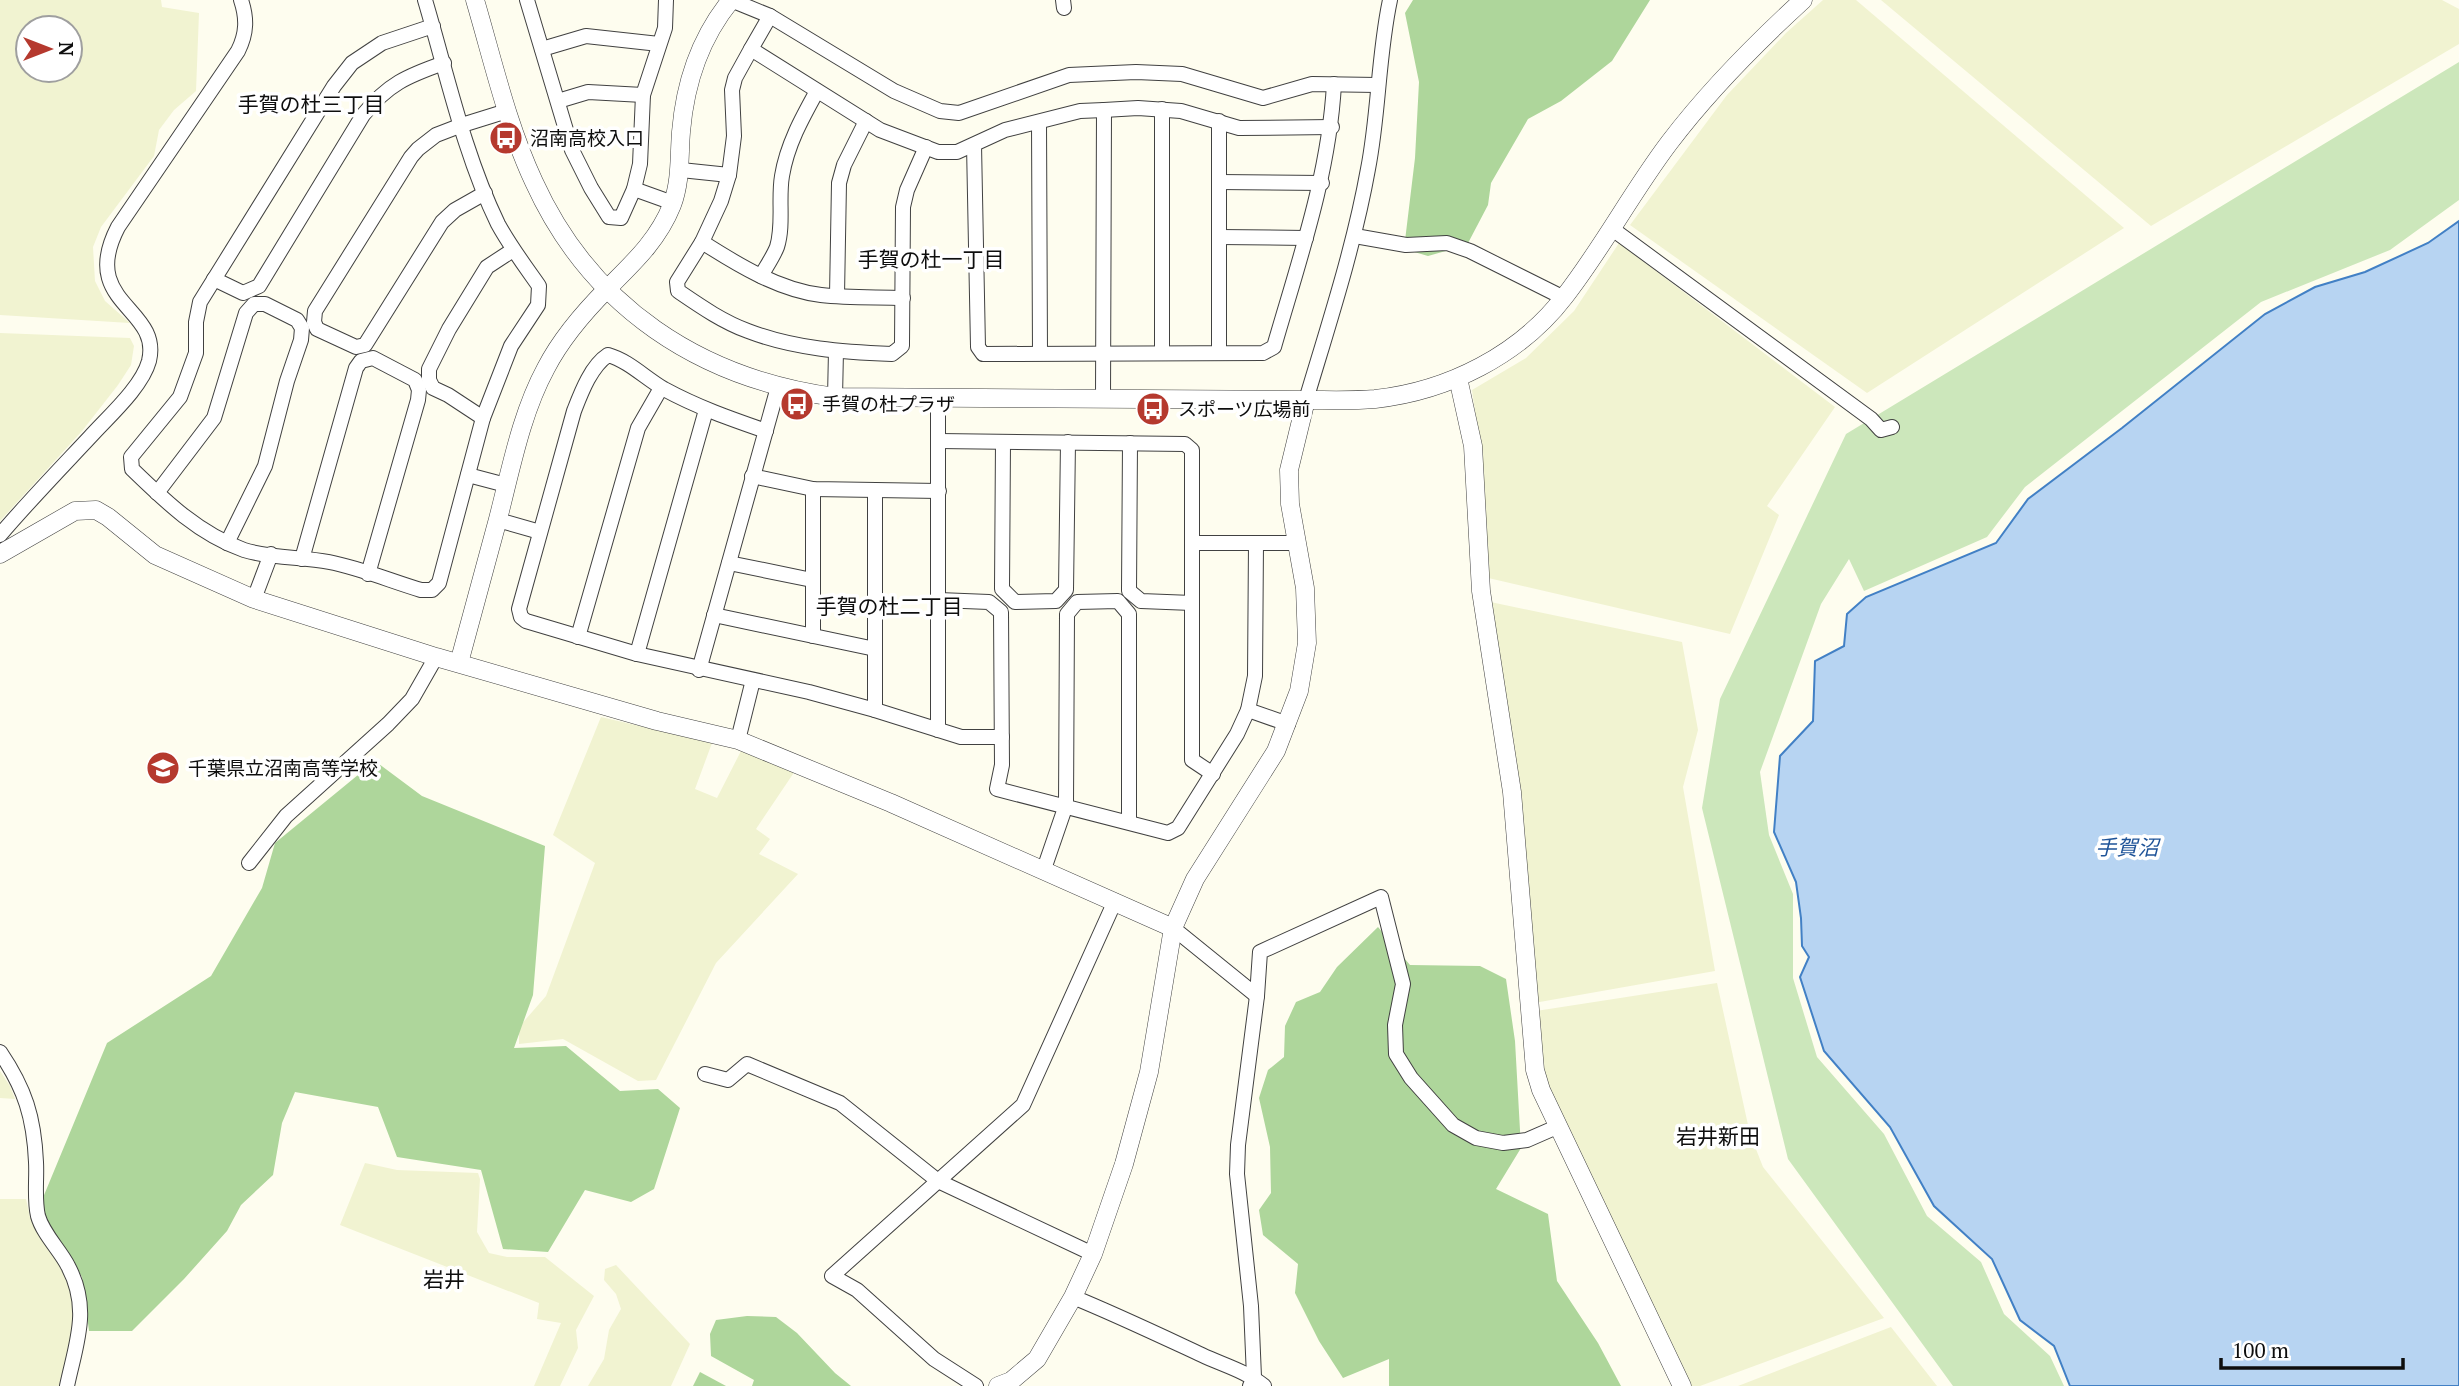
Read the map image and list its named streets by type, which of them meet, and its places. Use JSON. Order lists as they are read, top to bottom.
{
  "districts": [
    "手賀の杜三丁目",
    "手賀の杜一丁目",
    "手賀の杜二丁目",
    "岩井新田",
    "岩井"
  ],
  "water": ["手賀沼"],
  "places": {
    "bus stop": ["沼南高校入口", "手賀の杜プラザ", "スポーツ広場前"],
    "school or university": ["千葉県立沼南高等学校"]
  },
  "scale_bar": "100 m",
  "north": "right"
}
